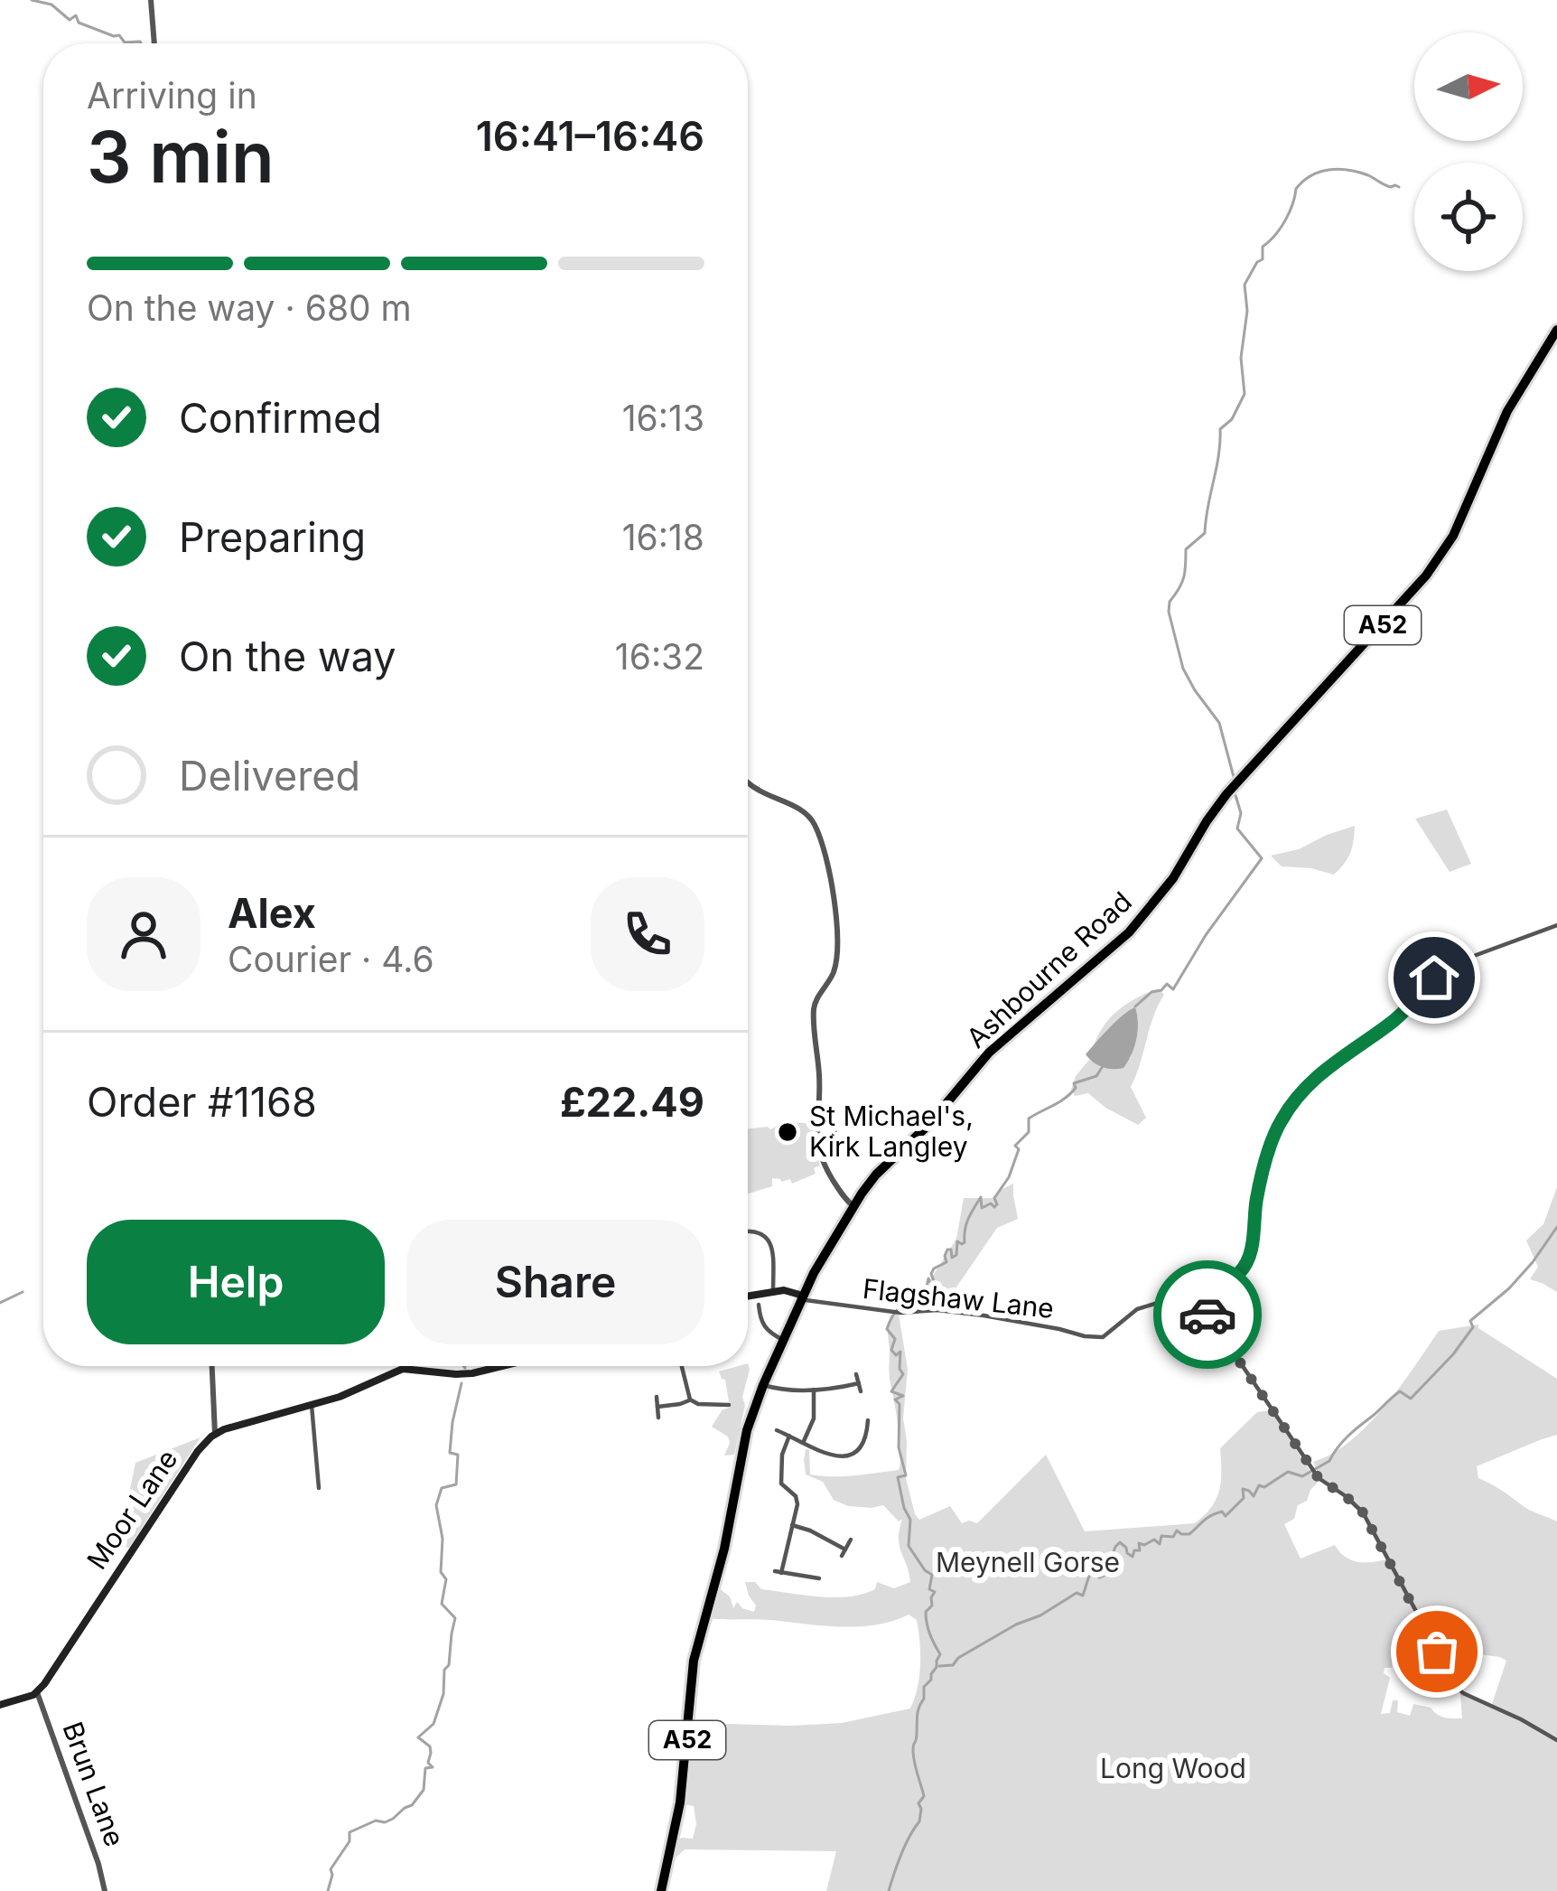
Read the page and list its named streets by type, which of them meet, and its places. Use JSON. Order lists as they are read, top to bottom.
{
  "streets": {
    "highway": ["A52", "Ashbourne Road"],
    "main road": ["Moor Lane"],
    "street": ["Flagshaw Lane", "Brun Lane"]
  },
  "crossings": [
    ["Ashbourne Road", "Flagshaw Lane"],
    ["Moor Lane", "Brun Lane"]
  ],
  "parks": ["Meynell Gorse", "Long Wood"],
  "places": ["St Michael's, Kirk Langley"],
  "north": "right",
  "page": {
    "heading": ["3 min", "Arriving in", "16:41–16:46"],
    "panel": [
      "Alex",
      "Courier · 4.6",
      "Order #1168",
      "£22.49"
    ],
    "bar": "On the way · 680 m",
    "list": [
      ["Confirmed", "16:13"],
      ["Preparing", "16:18"],
      ["On the way", "16:32"],
      "Delivered"
    ],
    "buttons": ["Help", "Share"]
  }
}
